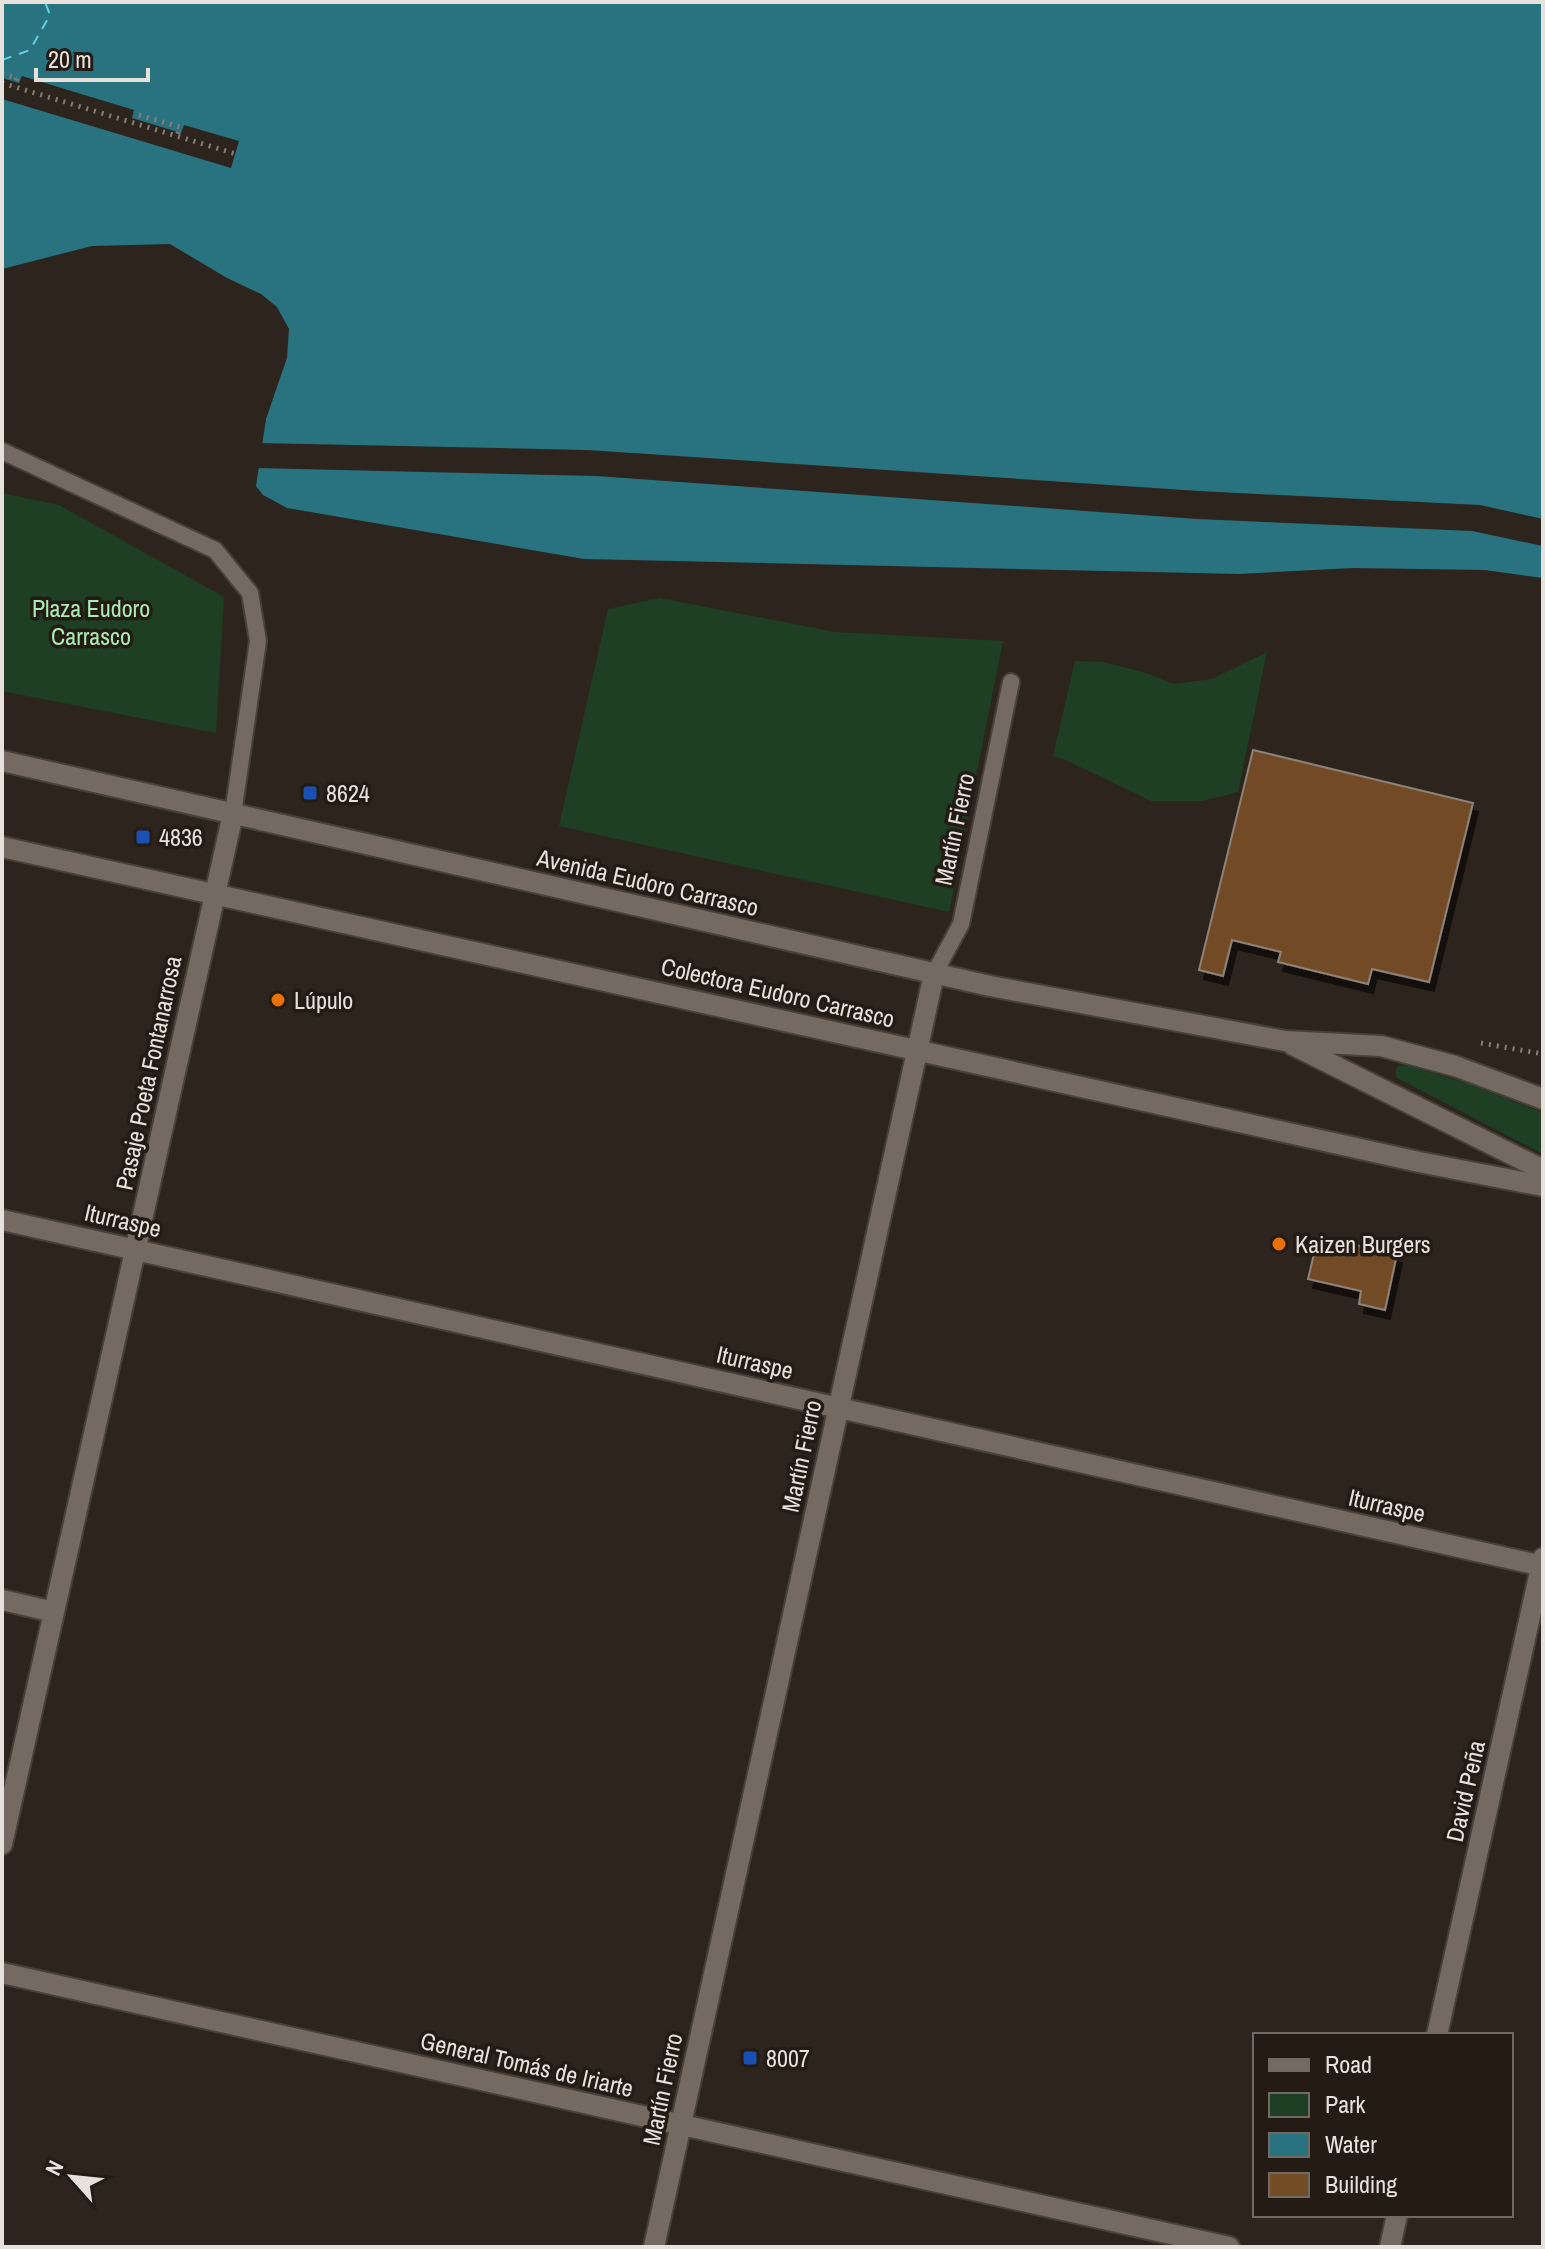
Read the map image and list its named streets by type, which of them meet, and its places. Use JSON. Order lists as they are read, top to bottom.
{
  "streets": {
    "street": [
      "Martín Fierro",
      "Avenida Eudoro Carrasco",
      "Colectora Eudoro Carrasco",
      "Pasaje Poeta Fontanarrosa",
      "Iturraspe",
      "David Peña",
      "General Tomás de Iriarte"
    ]
  },
  "crossings": [
    ["Martín Fierro", "Avenida Eudoro Carrasco"],
    ["Martín Fierro", "Colectora Eudoro Carrasco"],
    ["Martín Fierro", "Iturraspe"],
    ["Martín Fierro", "General Tomás de Iriarte"],
    ["Avenida Eudoro Carrasco", "Pasaje Poeta Fontanarrosa"],
    ["Colectora Eudoro Carrasco", "Pasaje Poeta Fontanarrosa"],
    ["Pasaje Poeta Fontanarrosa", "Iturraspe"],
    ["Iturraspe", "David Peña"]
  ],
  "parks": ["Plaza Eudoro Carrasco"],
  "places": {
    "transit": ["8624", "4836", "8007"],
    "other": ["Lúpulo", "Kaizen Burgers"]
  },
  "legend": [
    "Road",
    "Park",
    "Water",
    "Building"
  ],
  "scale_bar": "20 m",
  "north": "top left"
}
